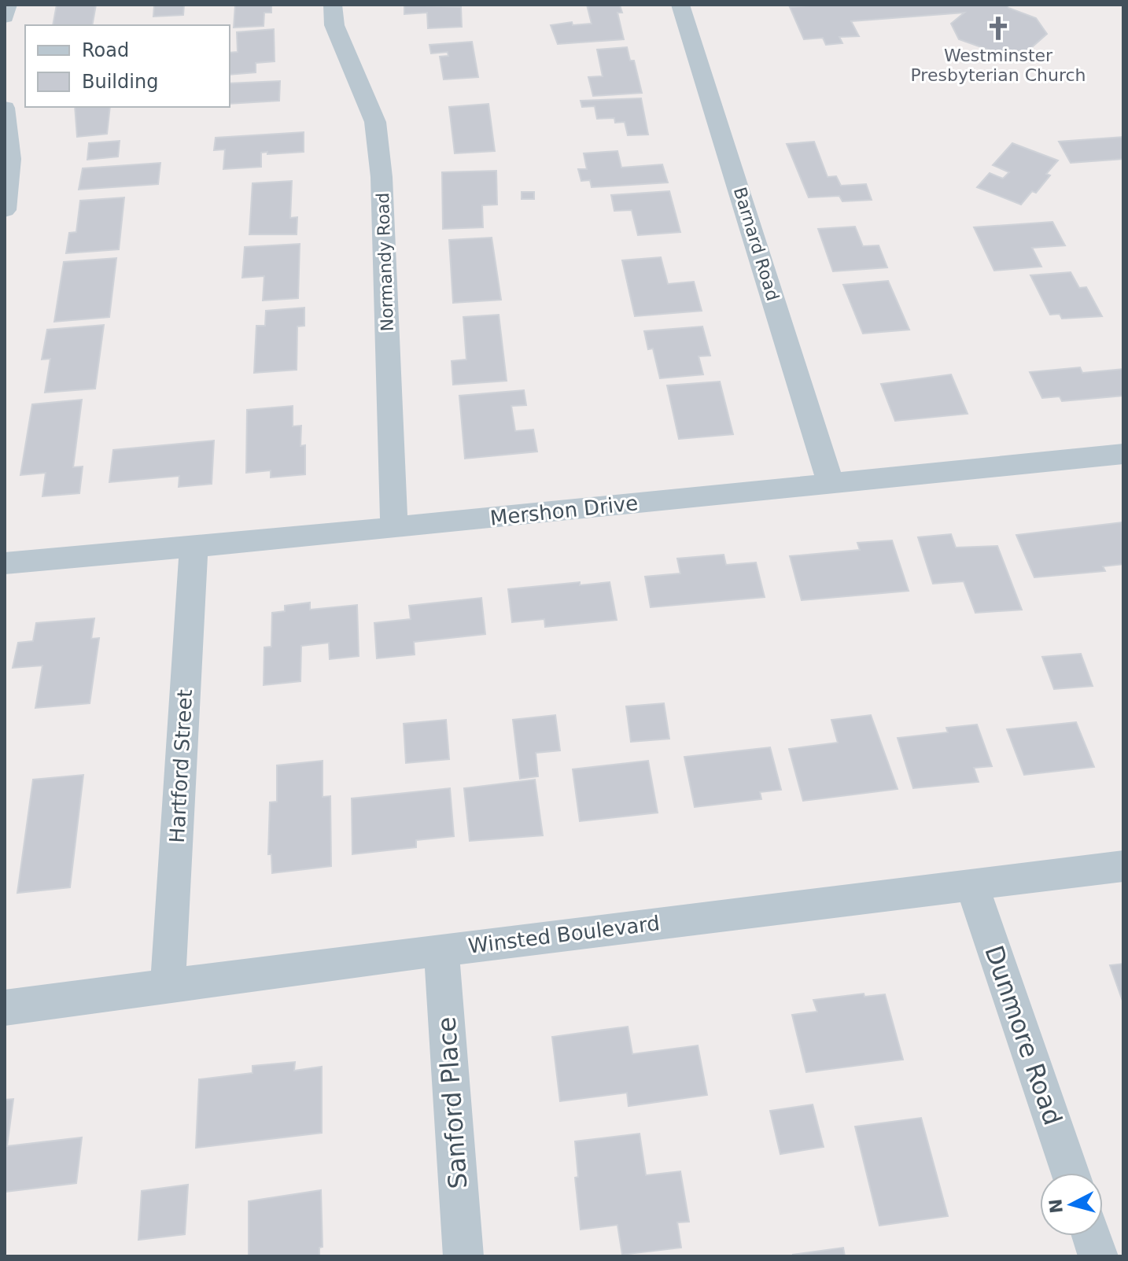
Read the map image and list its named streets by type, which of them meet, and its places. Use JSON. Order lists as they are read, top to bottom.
{
  "streets": {
    "street": [
      "Barnard Road",
      "Normandy Road",
      "Mershon Drive",
      "Hartford Street",
      "Winsted Boulevard",
      "Dunmore Road",
      "Sanford Place"
    ]
  },
  "crossings": [
    ["Barnard Road", "Mershon Drive"],
    ["Normandy Road", "Mershon Drive"],
    ["Mershon Drive", "Hartford Street"],
    ["Hartford Street", "Winsted Boulevard"],
    ["Winsted Boulevard", "Dunmore Road"],
    ["Winsted Boulevard", "Sanford Place"]
  ],
  "places": {
    "church": ["Westminster Presbyterian Church"]
  },
  "legend": ["Road", "Building"],
  "north": "left"
}
